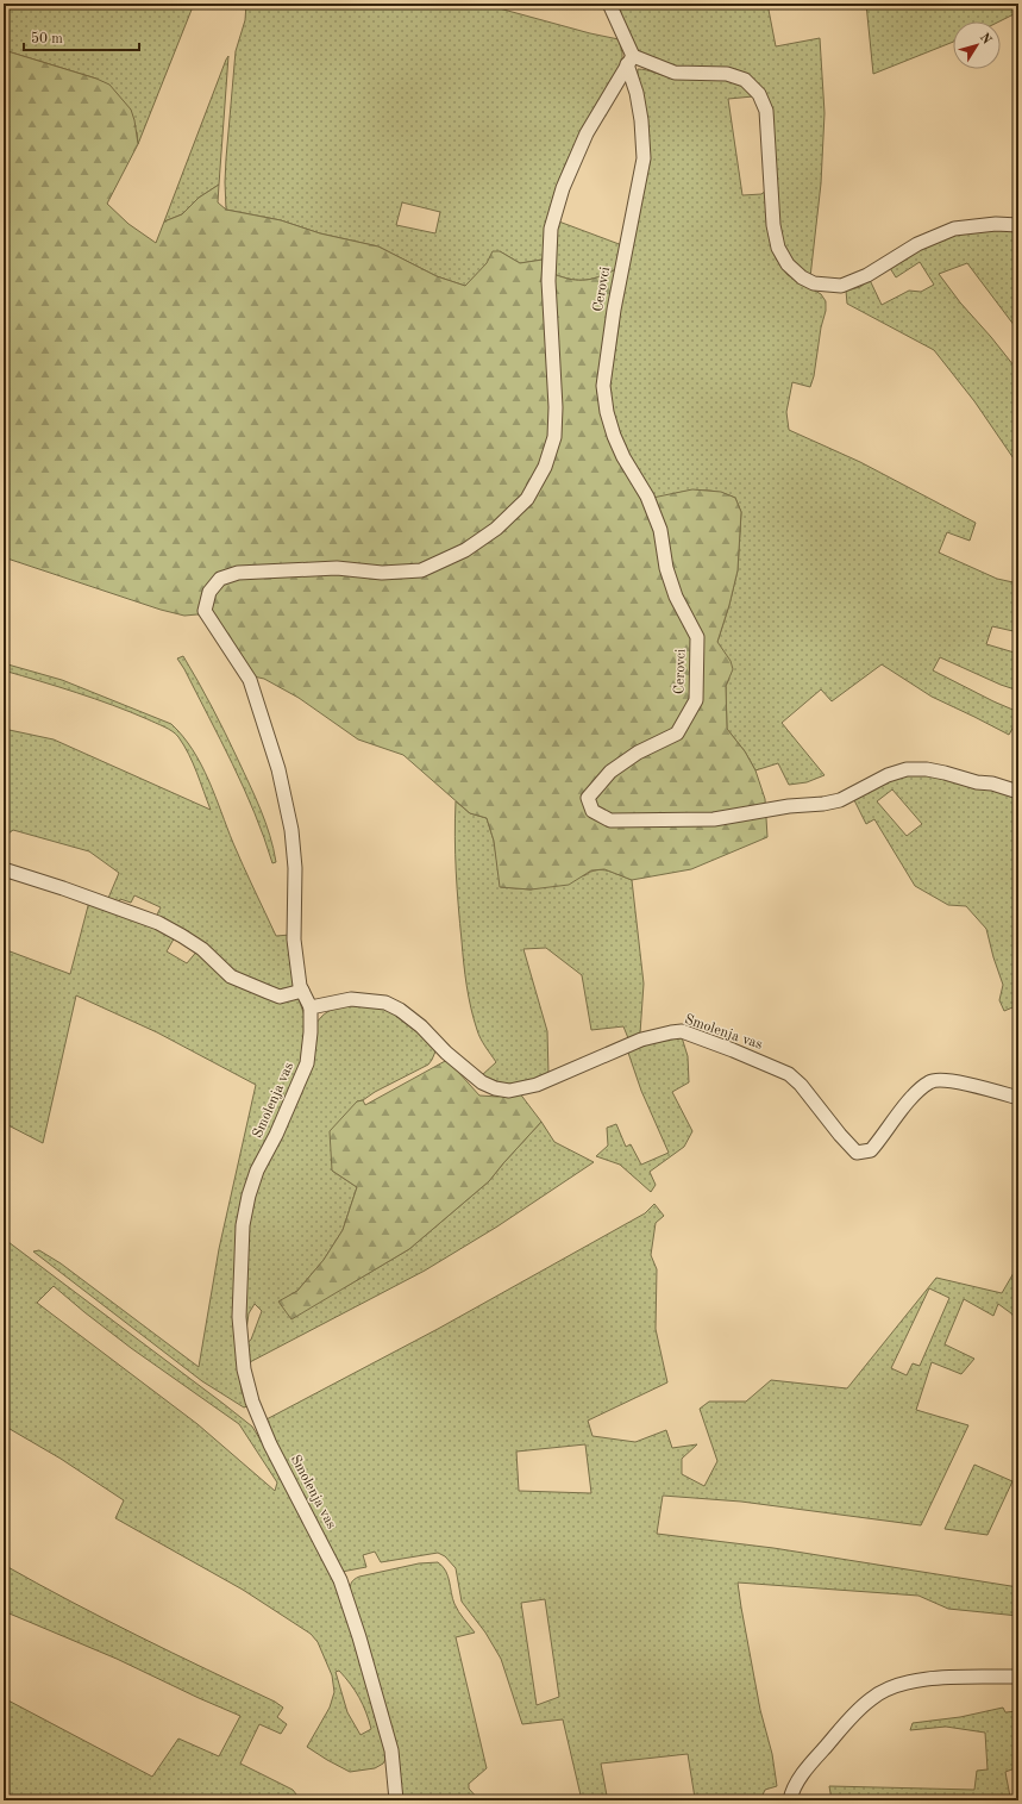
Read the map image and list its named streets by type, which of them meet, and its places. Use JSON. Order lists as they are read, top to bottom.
{
  "streets": {
    "street": ["Cerovci", "Smolenja vas"]
  },
  "scale_bar": "50 m",
  "north": "top right"
}
